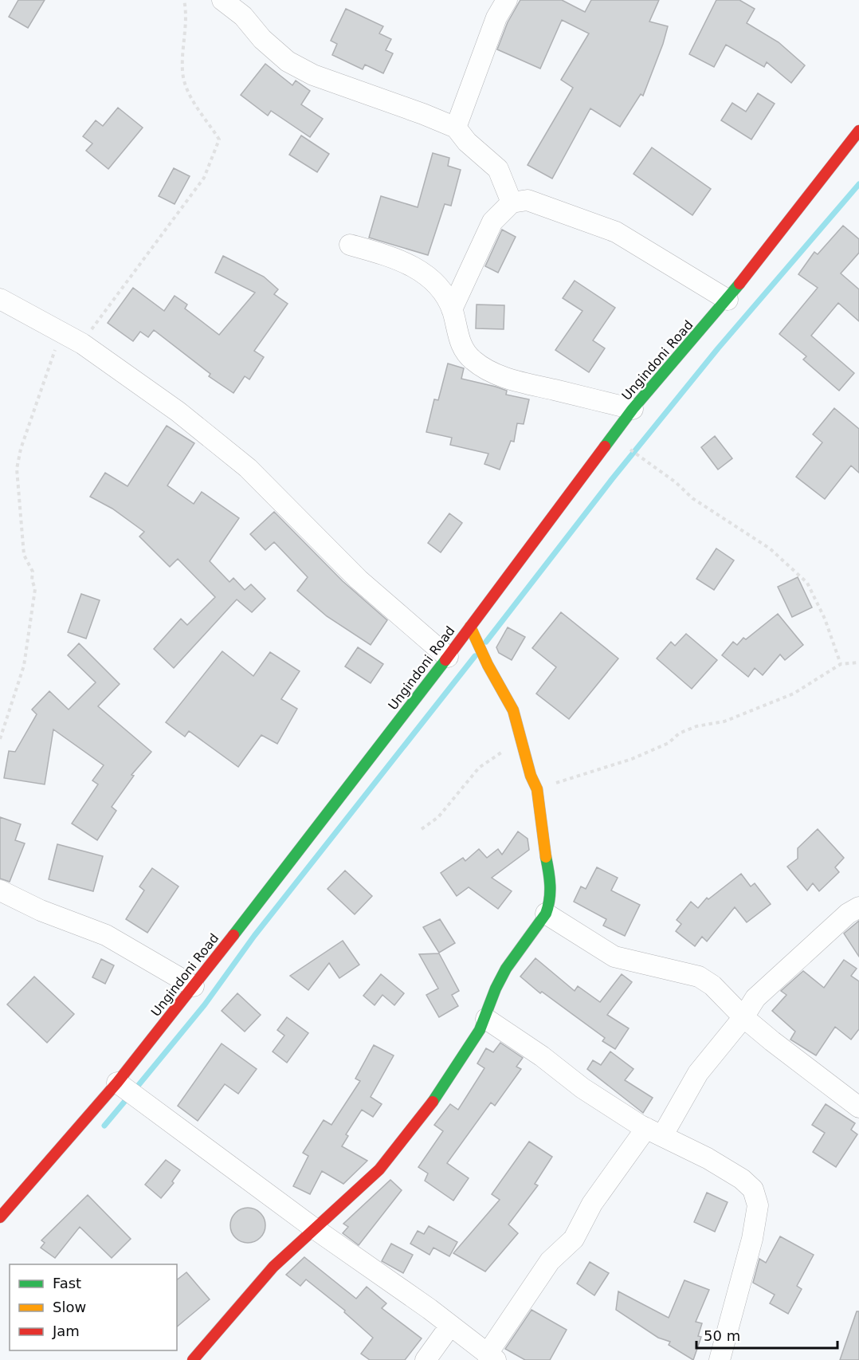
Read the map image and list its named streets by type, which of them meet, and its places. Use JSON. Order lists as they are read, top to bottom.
{
  "streets": {
    "main road": ["Ungindoni Road"]
  },
  "legend": ["Fast", "Slow", "Jam"],
  "scale_bar": "50 m"
}
